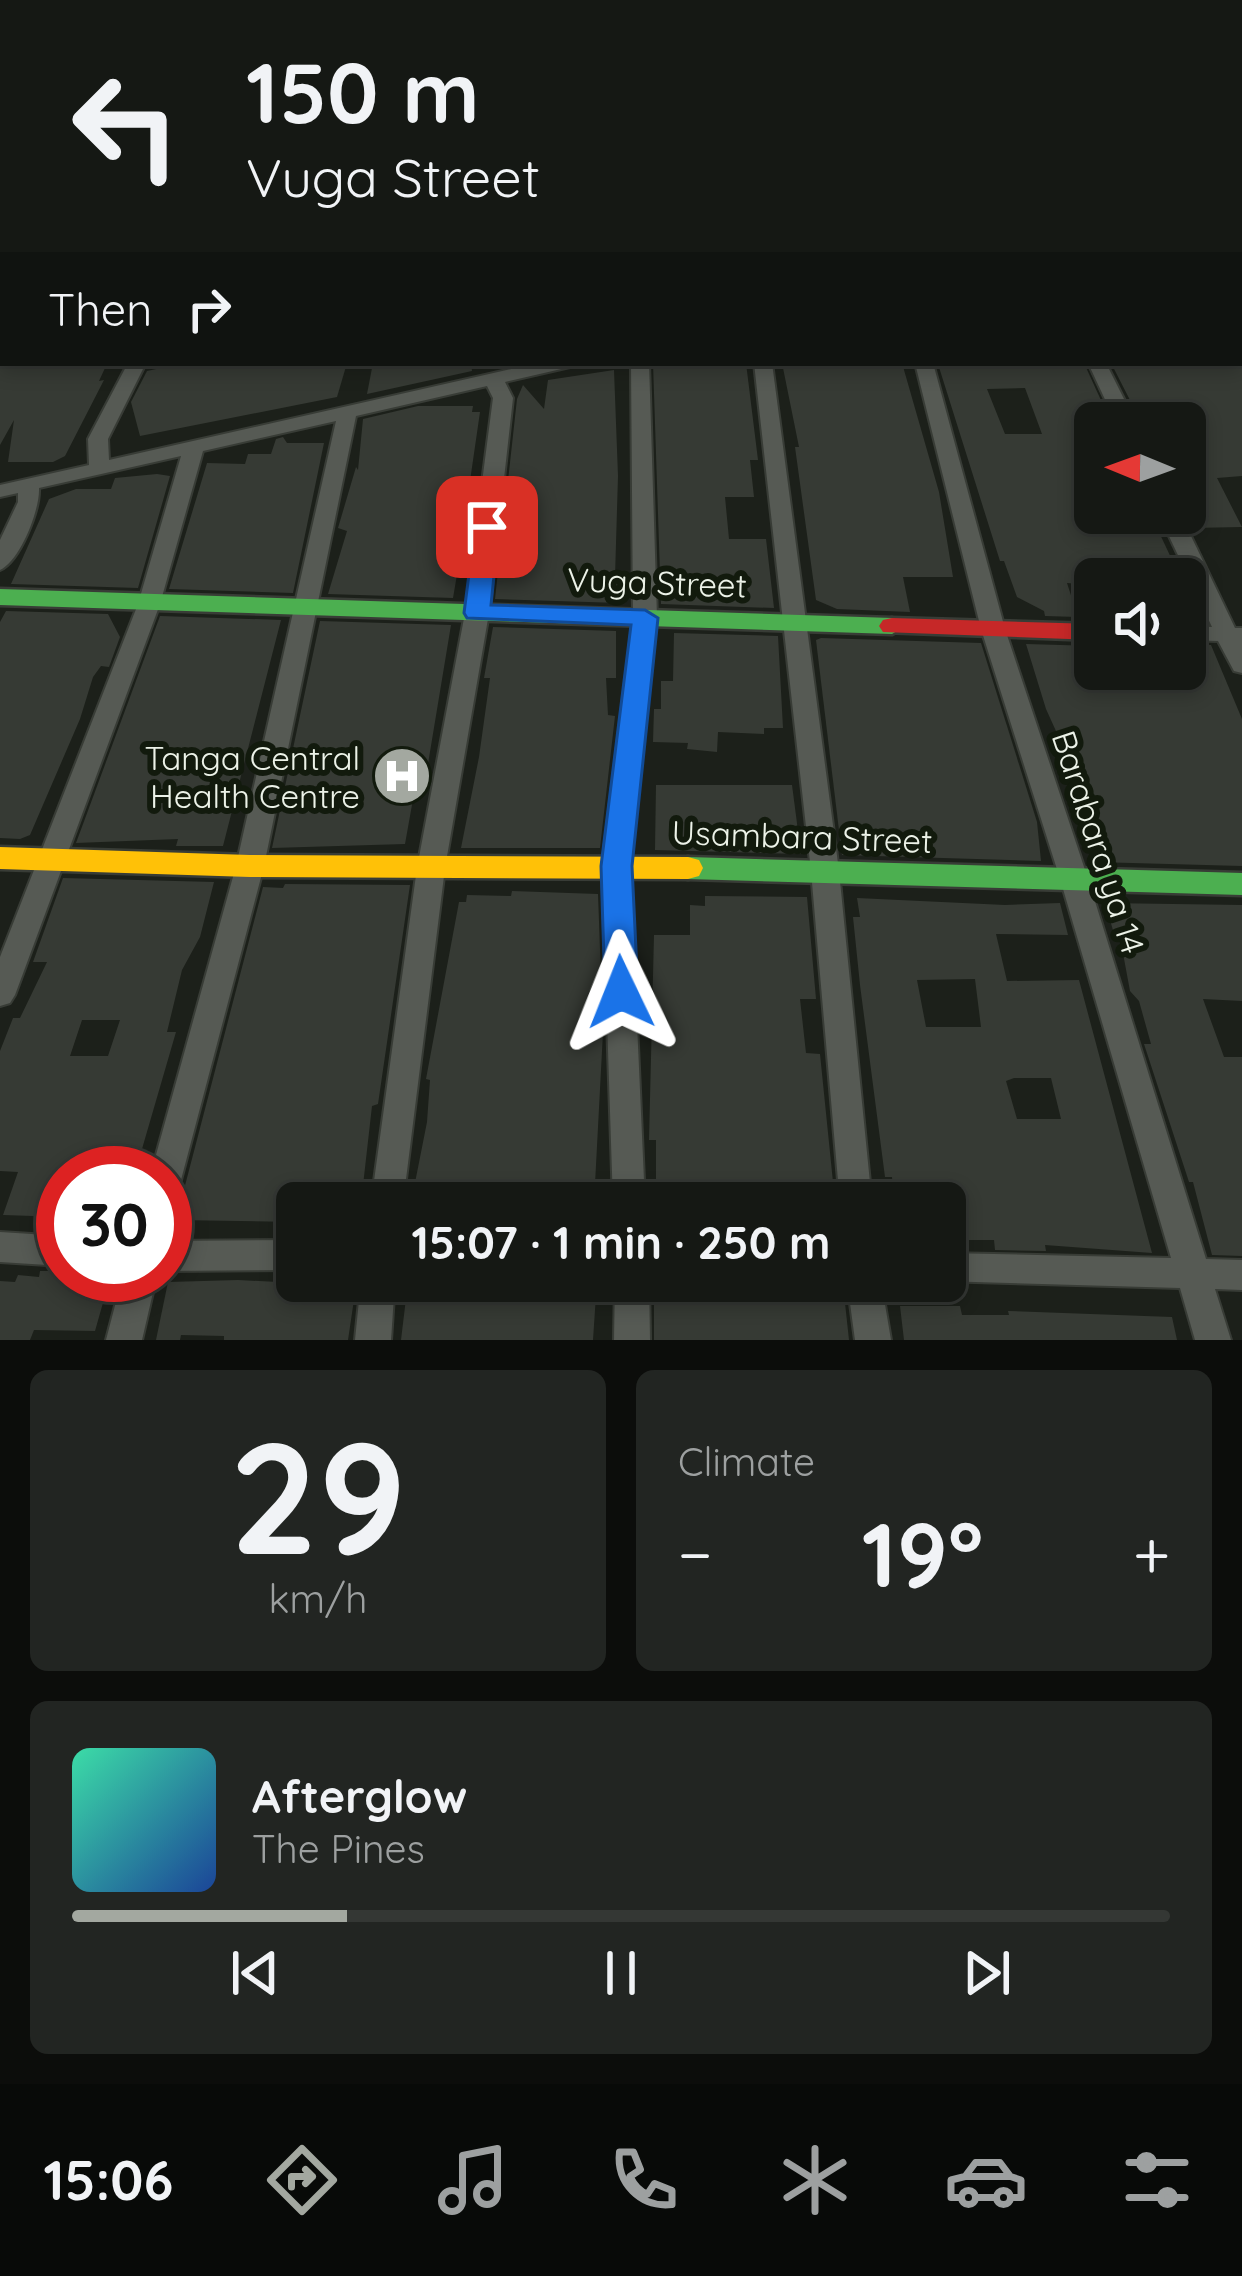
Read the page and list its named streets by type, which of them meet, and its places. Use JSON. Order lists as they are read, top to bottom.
{
  "streets": {
    "street": ["Vuga Street", "Usambara Street", "Barabara ya 14"]
  },
  "crossings": [
    ["Vuga Street", "Barabara ya 14"],
    ["Usambara Street", "Barabara ya 14"]
  ],
  "places": {
    "hospital": ["Tanga Central Health Centre"]
  },
  "north": "left",
  "page": {
    "turn": ["150 m", "Vuga Street"],
    "then": "Then",
    "limit": "30",
    "trip": "15:07 · 1 min · 250 m",
    "tile": [
      ["29", "km/h"],
      "Climate"
    ],
    "heat": ["−", "19°", "+"],
    "song": ["Afterglow", "The Pines"],
    "tabs": "15:06"
  }
}
